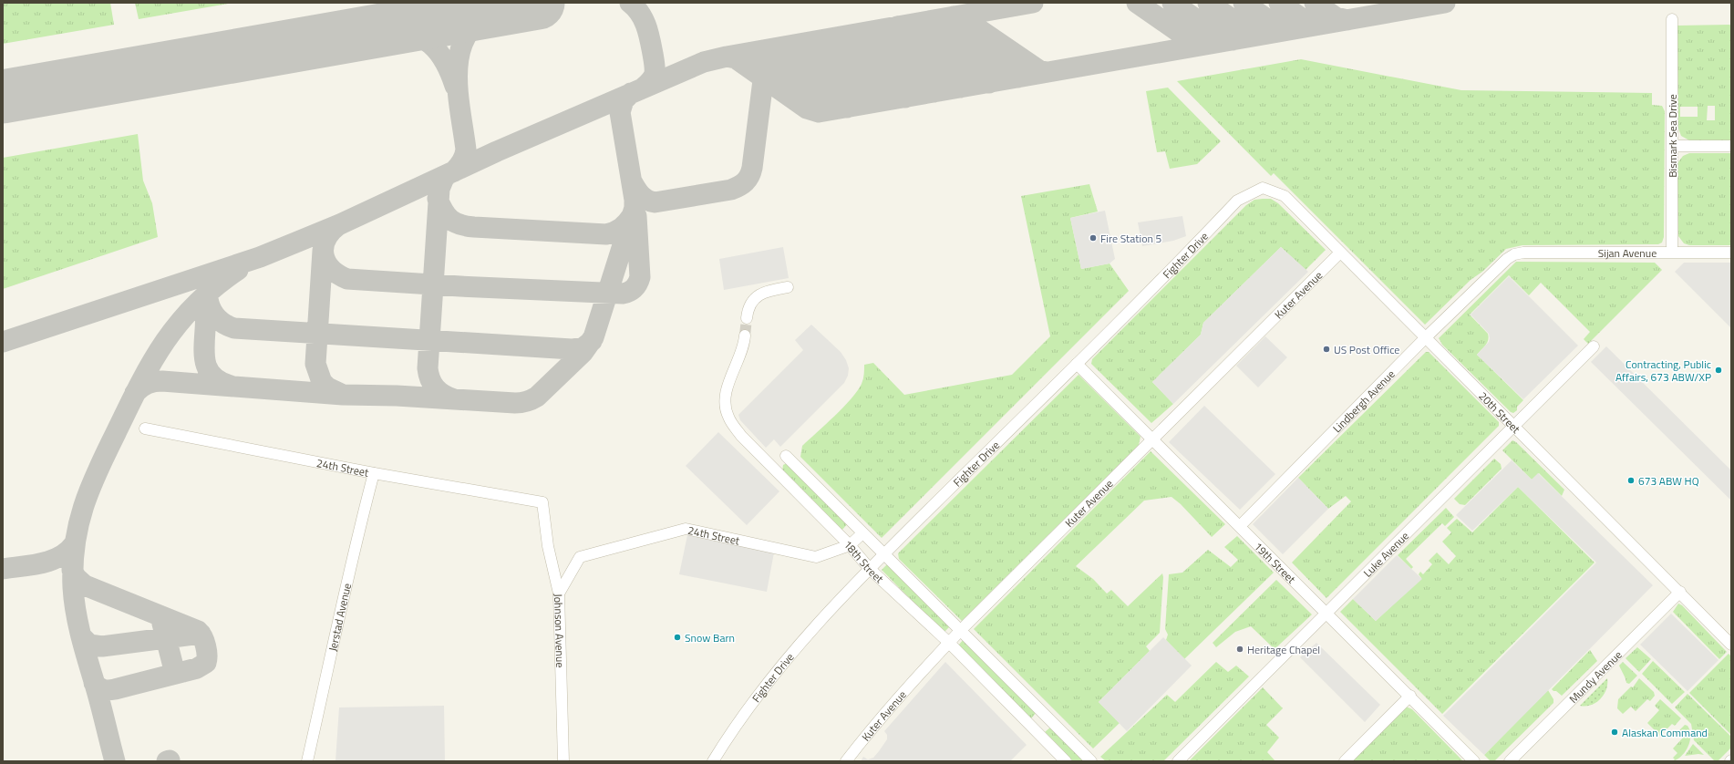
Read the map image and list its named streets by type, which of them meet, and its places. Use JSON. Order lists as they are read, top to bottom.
{
  "streets": {
    "street": [
      "Bismark Sea Drive",
      "Sijan Avenue",
      "Fighter Drive",
      "Kuter Avenue",
      "Lindbergh Avenue",
      "20th Street",
      "24th Street",
      "Luke Avenue",
      "18th Street",
      "19th Street",
      "Jerstad Avenue",
      "Johnson Avenue",
      "Mundy Avenue"
    ]
  },
  "crossings": [
    ["Bismark Sea Drive", "Sijan Avenue"],
    ["Sijan Avenue", "Lindbergh Avenue"],
    ["Fighter Drive", "20th Street"],
    ["Fighter Drive", "18th Street"],
    ["Fighter Drive", "19th Street"],
    ["Kuter Avenue", "20th Street"],
    ["Kuter Avenue", "18th Street"],
    ["Kuter Avenue", "19th Street"],
    ["Lindbergh Avenue", "20th Street"],
    ["Lindbergh Avenue", "19th Street"],
    ["20th Street", "Luke Avenue"],
    ["20th Street", "Mundy Avenue"],
    ["24th Street", "18th Street"],
    ["24th Street", "Jerstad Avenue"],
    ["24th Street", "Johnson Avenue"],
    ["Luke Avenue", "19th Street"]
  ],
  "places": [
    "Fire Station 5",
    "US Post Office",
    "Contracting, Public Affairs, 673 ABW/XP",
    "673 ABW HQ",
    "Snow Barn",
    "Heritage Chapel",
    "Alaskan Command"
  ]
}
